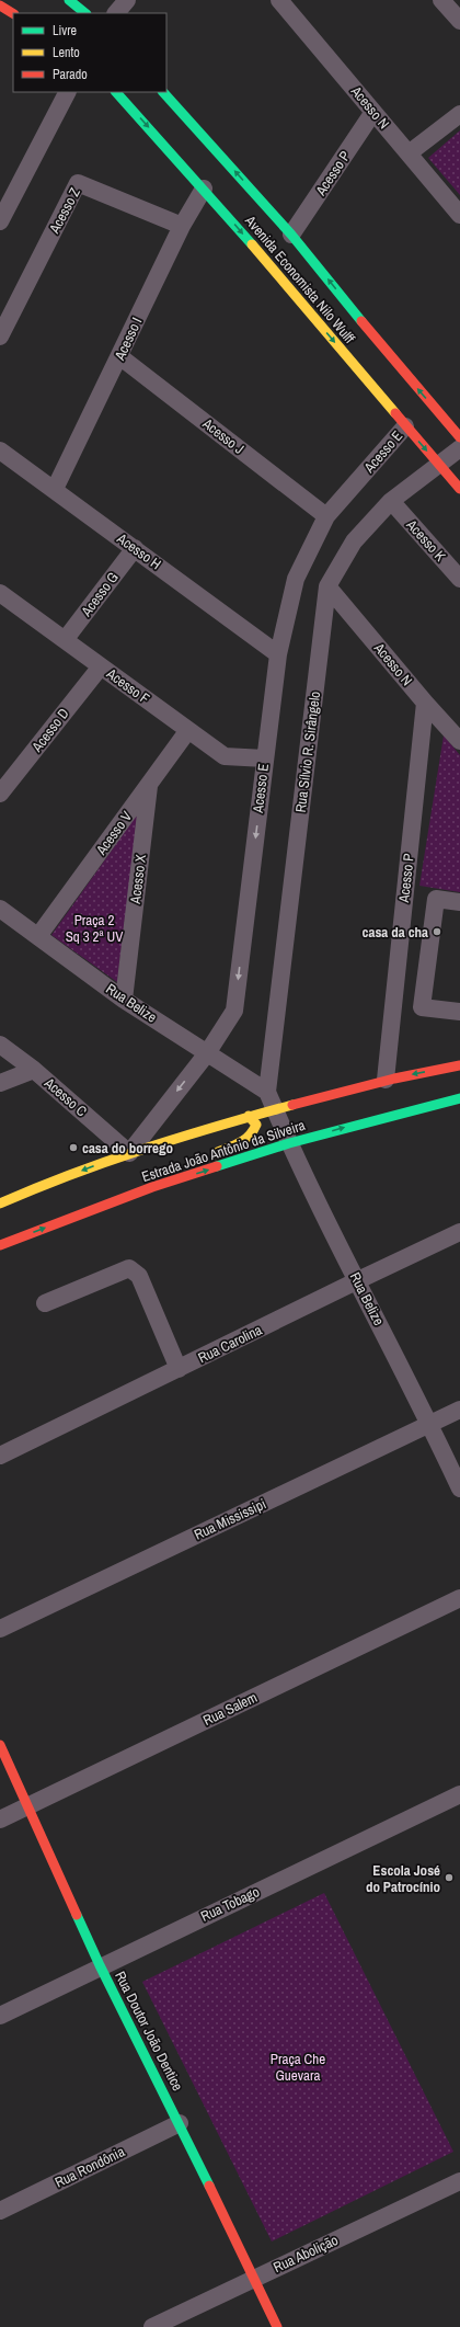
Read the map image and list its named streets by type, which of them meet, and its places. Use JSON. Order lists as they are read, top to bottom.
{
  "streets": {
    "street": [
      "Acesso N",
      "Acesso P",
      "Acesso Z",
      "Avenida Economista Nilo Wulff",
      "Acesso I",
      "Acesso J",
      "Acesso E",
      "Acesso K",
      "Acesso H",
      "Acesso G",
      "Acesso F",
      "Acesso D",
      "Rua Sílvio R. Sirângelo",
      "Acesso V",
      "Acesso X",
      "Rua Belize",
      "Acesso C",
      "Estrada João Antônio da Silveira",
      "Rua Carolina",
      "Rua Mississipi",
      "Rua Salem",
      "Rua Tobago",
      "Rua Doutor João Dentice",
      "Rua Rondônia",
      "Rua Abolição"
    ]
  },
  "crossings": [
    ["Acesso N", "Acesso P"],
    ["Acesso N", "Rua Sílvio R. Sirângelo"],
    ["Acesso P", "Avenida Economista Nilo Wulff"],
    ["Acesso P", "Estrada João Antônio da Silveira"],
    ["Acesso Z", "Acesso I"],
    ["Avenida Economista Nilo Wulff", "Acesso I"],
    ["Avenida Economista Nilo Wulff", "Acesso E"],
    ["Avenida Economista Nilo Wulff", "Rua Sílvio R. Sirângelo"],
    ["Acesso I", "Acesso J"],
    ["Acesso I", "Acesso H"],
    ["Acesso J", "Acesso E"],
    ["Acesso E", "Acesso H"],
    ["Acesso E", "Acesso F"],
    ["Acesso E", "Rua Belize"],
    ["Acesso E", "Acesso C"],
    ["Acesso E", "Estrada João Antônio da Silveira"],
    ["Acesso K", "Rua Sílvio R. Sirângelo"],
    ["Acesso H", "Acesso G"],
    ["Acesso G", "Acesso F"],
    ["Acesso F", "Acesso D"],
    ["Acesso F", "Acesso V"],
    ["Rua Sílvio R. Sirângelo", "Rua Belize"],
    ["Acesso V", "Acesso X"],
    ["Acesso V", "Rua Belize"],
    ["Acesso X", "Rua Belize"],
    ["Rua Belize", "Estrada João Antônio da Silveira"],
    ["Rua Belize", "Rua Carolina"],
    ["Rua Belize", "Rua Mississipi"],
    ["Acesso C", "Estrada João Antônio da Silveira"],
    ["Rua Salem", "Rua Doutor João Dentice"],
    ["Rua Tobago", "Rua Doutor João Dentice"],
    ["Rua Doutor João Dentice", "Rua Rondônia"],
    ["Rua Doutor João Dentice", "Rua Abolição"]
  ],
  "one_way": ["Acesso E"],
  "parks": ["Praça 2 Sq 3 2ª UV", "Praça Che Guevara"],
  "places": ["casa da cha", "casa do borrego", "Escola José do Patrocínio"],
  "legend": ["Livre", "Lento", "Parado"]
}
